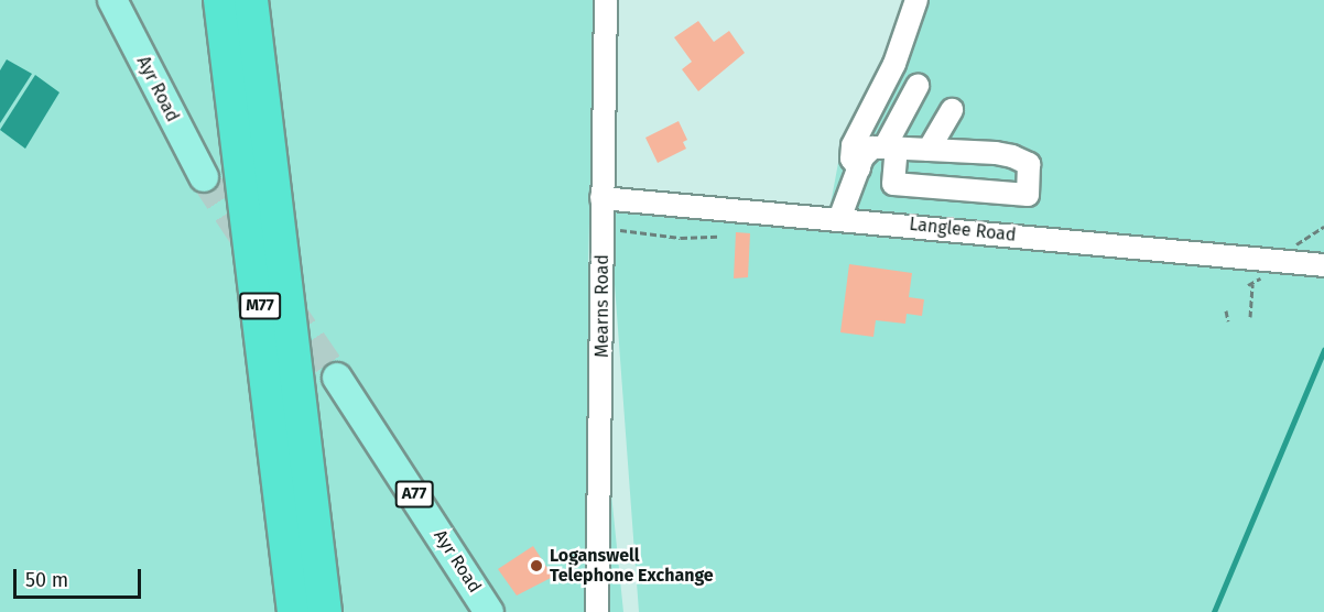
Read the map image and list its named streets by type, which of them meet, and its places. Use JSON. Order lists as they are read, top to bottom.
{
  "streets": {
    "highway": ["M77"],
    "main road": ["Ayr Road", "A77"],
    "street": ["Langlee Road", "Mearns Road"]
  },
  "crossings": [
    ["Langlee Road", "Mearns Road"]
  ],
  "places": ["Loganswell Telephone Exchange"],
  "scale_bar": "50 m"
}
